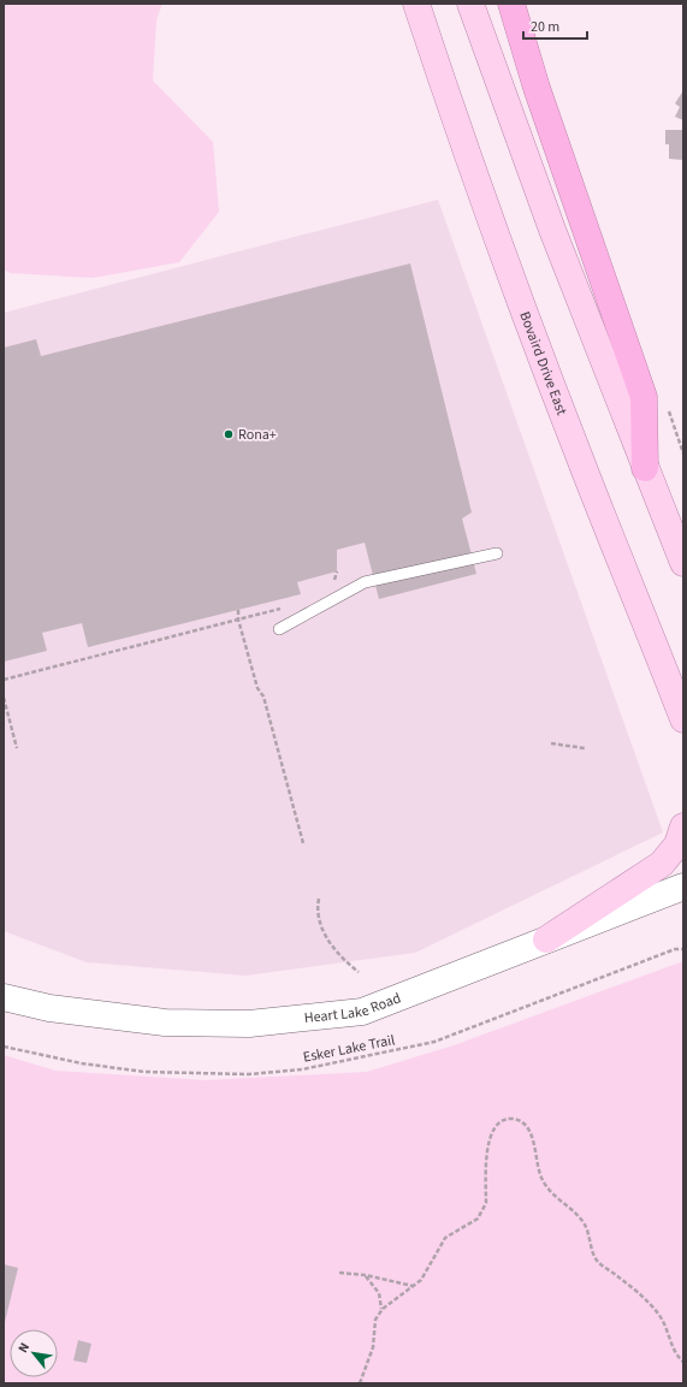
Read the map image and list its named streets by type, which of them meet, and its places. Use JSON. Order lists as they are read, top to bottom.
{
  "streets": {
    "main road": ["Bovaird Drive East"],
    "street": ["Heart Lake Road"],
    "path": ["Esker Lake Trail"]
  },
  "places": ["Rona+"],
  "scale_bar": "20 m",
  "north": "top left"
}
